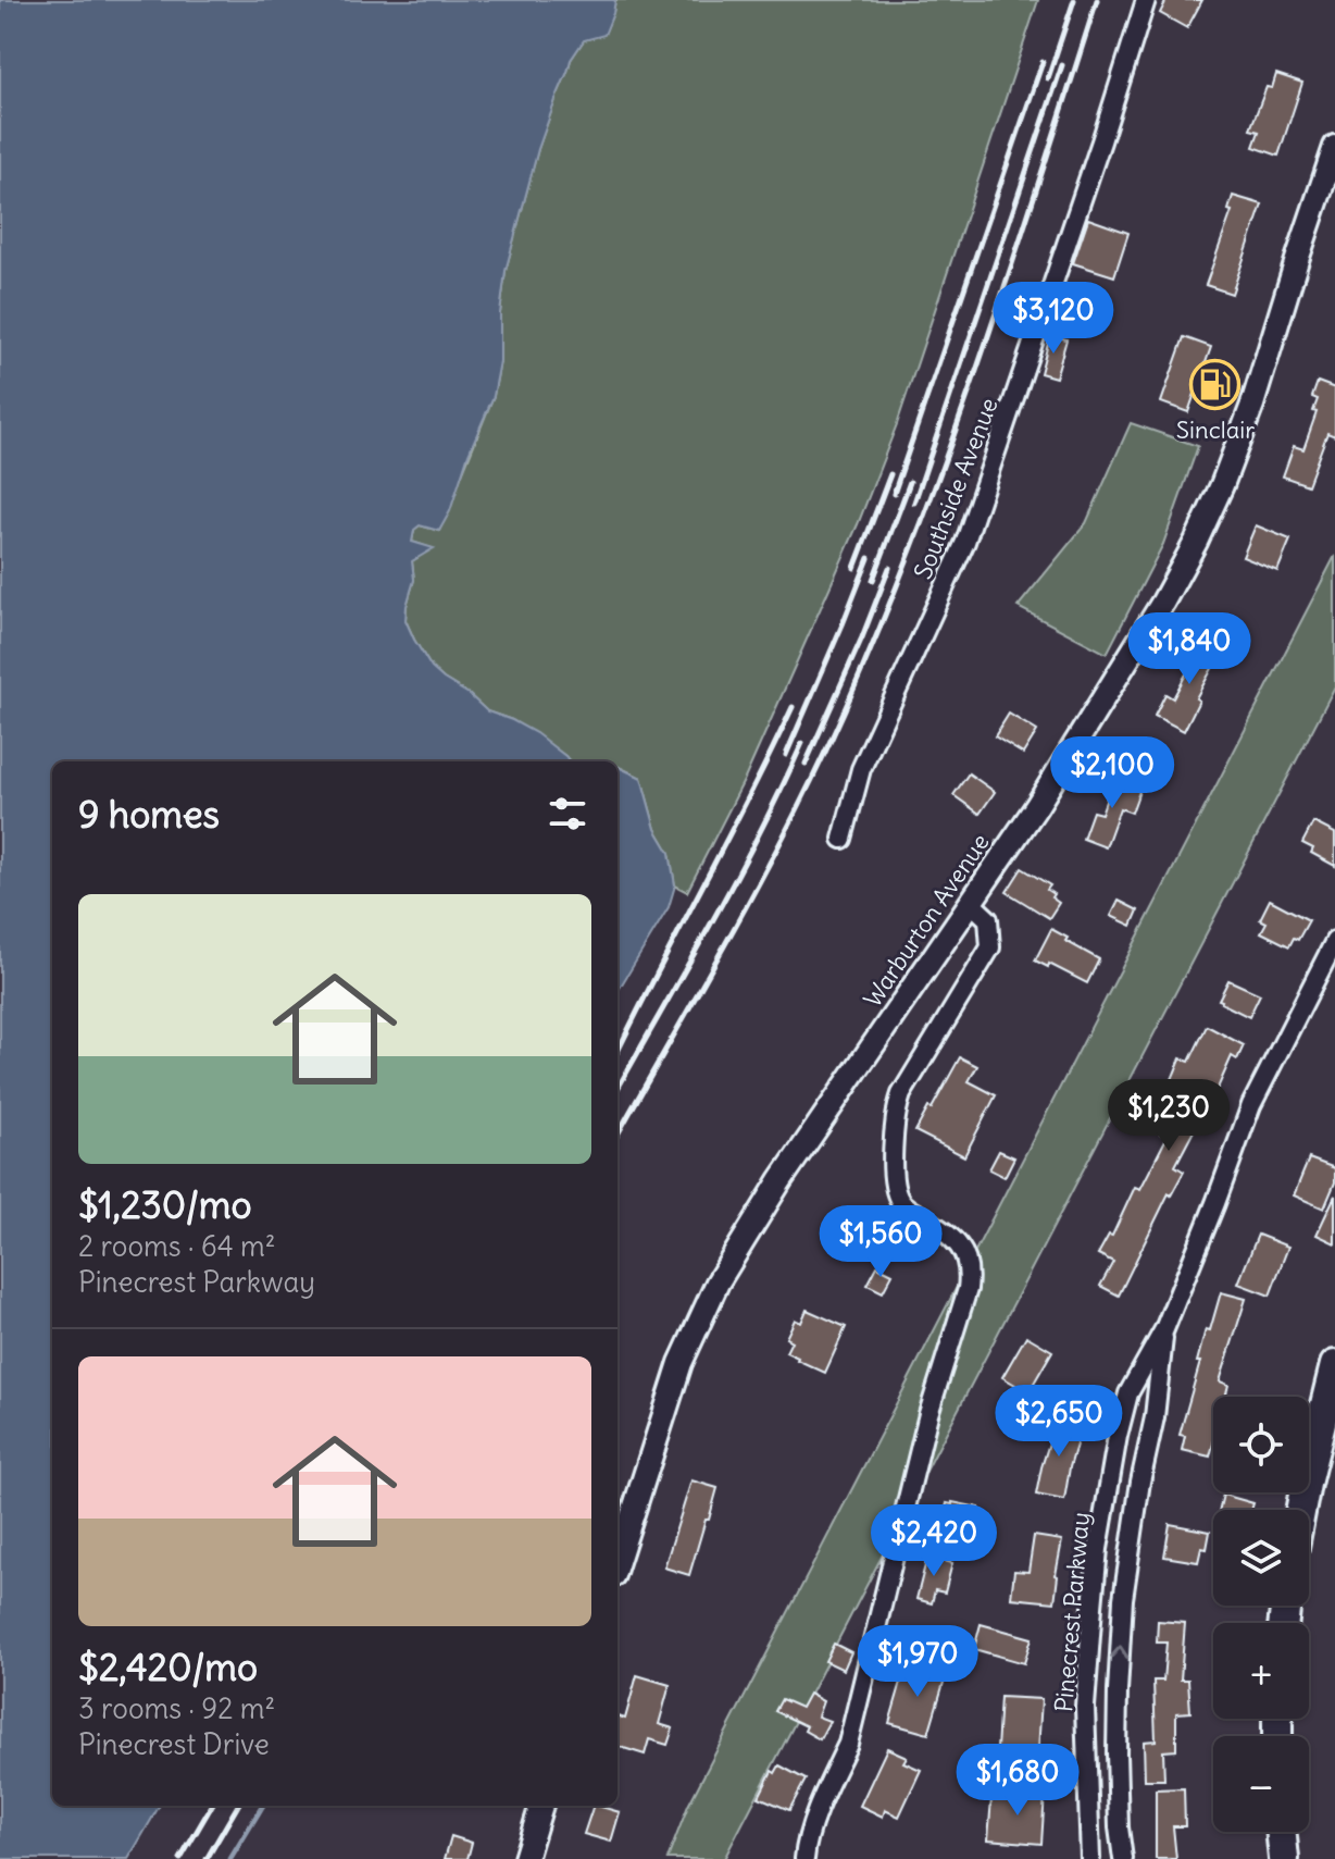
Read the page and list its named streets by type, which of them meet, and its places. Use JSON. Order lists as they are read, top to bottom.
{
  "streets": {
    "street": ["Southside Avenue", "Warburton Avenue", "Pinecrest Parkway"]
  },
  "places": {
    "fuel station": ["Sinclair"]
  },
  "page": {
    "price": [
      "$3,120",
      "$1,840",
      "$2,100",
      "$1,230",
      "$1,560",
      "$2,650",
      "$2,420",
      "$1,970",
      "$1,680"
    ],
    "heading": "9 homes",
    "list": [
      {
        "name": "$1,230/mo",
        "note": "2 rooms · 64 m² · Pinecrest Parkway"
      },
      {
        "name": "$2,420/mo",
        "note": "3 rooms · 92 m² · Pinecrest Drive"
      }
    ],
    "map_buttons": ["+", "−"]
  }
}
